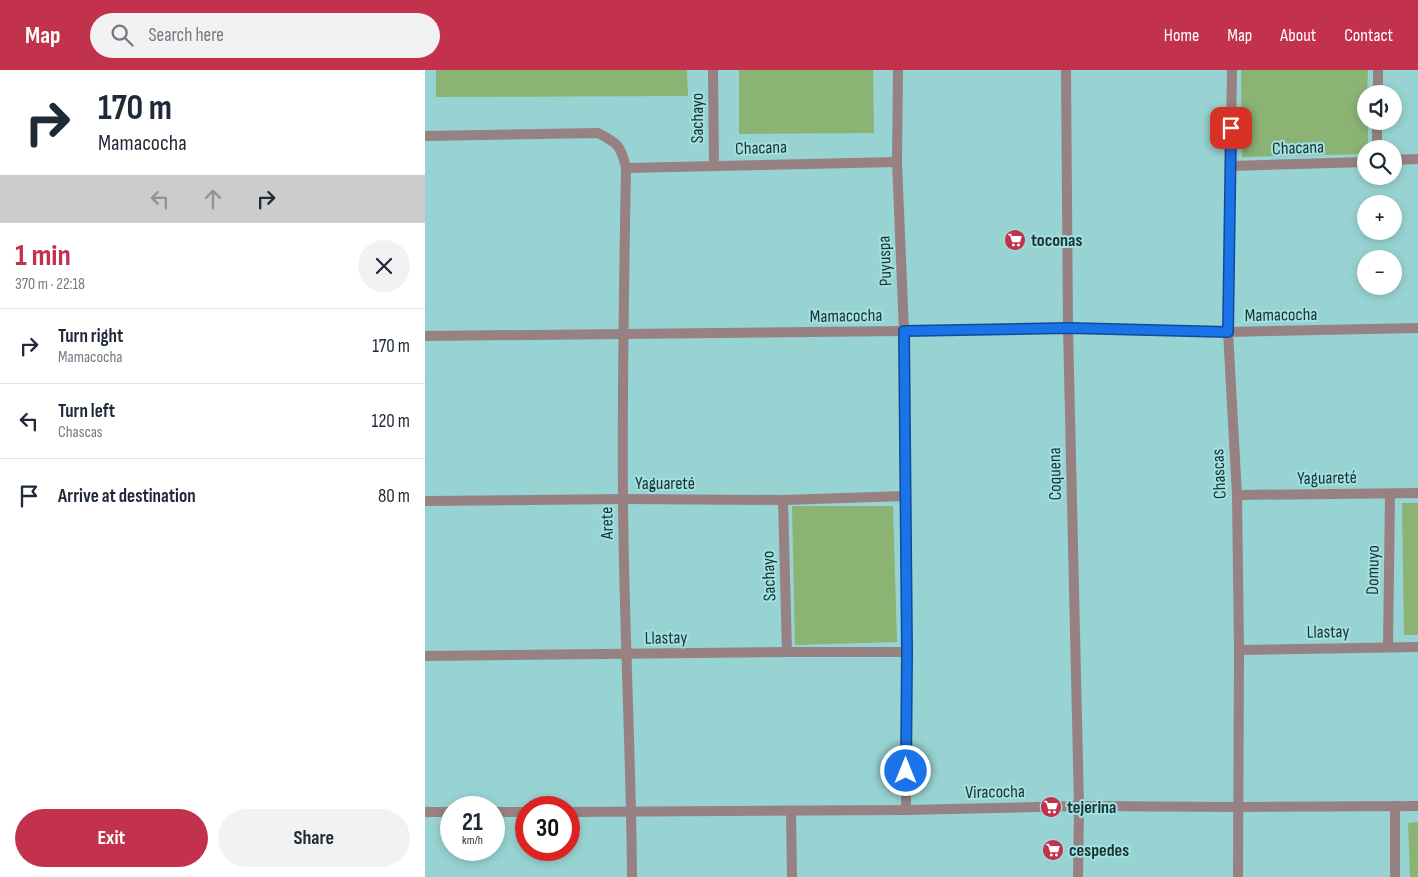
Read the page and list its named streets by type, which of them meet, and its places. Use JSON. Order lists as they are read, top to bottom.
{
  "streets": {
    "street": [
      "Sachayo",
      "Chacana",
      "Puyuspa",
      "Mamacocha",
      "Coquena",
      "Chascas",
      "Yaguareté",
      "Arete",
      "Domuyo",
      "Llastay",
      "Viracocha"
    ]
  },
  "crossings": [
    ["Sachayo", "Chacana"],
    ["Sachayo", "Yaguareté"],
    ["Sachayo", "Llastay"],
    ["Chacana", "Puyuspa"],
    ["Chacana", "Chascas"],
    ["Chacana", "Arete"],
    ["Puyuspa", "Mamacocha"],
    ["Puyuspa", "Yaguareté"],
    ["Puyuspa", "Llastay"],
    ["Puyuspa", "Viracocha"],
    ["Mamacocha", "Coquena"],
    ["Mamacocha", "Chascas"],
    ["Mamacocha", "Arete"],
    ["Coquena", "Viracocha"],
    ["Chascas", "Yaguareté"],
    ["Chascas", "Llastay"],
    ["Chascas", "Viracocha"],
    ["Yaguareté", "Arete"],
    ["Yaguareté", "Domuyo"],
    ["Arete", "Llastay"],
    ["Arete", "Viracocha"],
    ["Domuyo", "Llastay"]
  ],
  "places": {
    "supermarket": ["toconas", "tejerina", "cespedes"]
  },
  "page": {
    "header": "Map",
    "search": "Search here",
    "nav": [
      "Home",
      "Map",
      "About",
      "Contact"
    ],
    "turn": ["170 m", "Mamacocha"],
    "map_buttons": ["+", "−"],
    "heading": ["1 min", "370 m · 22:18"],
    "list": [
      {
        "name": "Turn right",
        "note": "Mamacocha",
        "value": "170 m"
      },
      {
        "name": "Turn left",
        "note": "Chascas",
        "value": "120 m"
      },
      {
        "name": "Arrive at destination",
        "value": "80 m"
      }
    ],
    "speed": "21 km/h",
    "limit": "30",
    "buttons": ["Exit", "Share"]
  }
}
